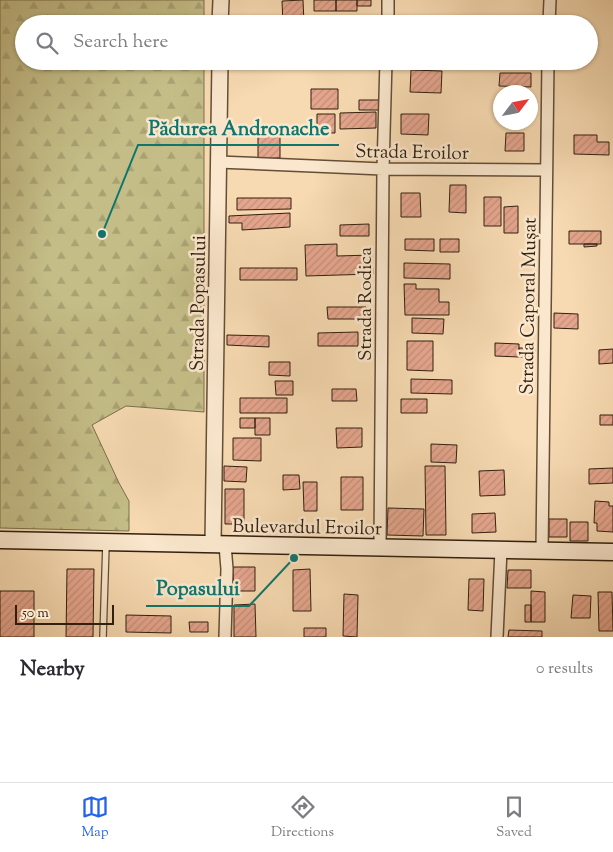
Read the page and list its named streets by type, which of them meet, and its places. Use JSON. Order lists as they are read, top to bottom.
{
  "streets": {
    "main road": ["Bulevardul Eroilor"],
    "street": [
      "Strada Eroilor",
      "Strada Popasului",
      "Strada Rodica",
      "Strada Caporal Mușat"
    ]
  },
  "crossings": [
    ["Strada Eroilor", "Strada Popasului"],
    ["Strada Eroilor", "Strada Rodica"],
    ["Strada Eroilor", "Strada Caporal Mușat"],
    ["Strada Popasului", "Bulevardul Eroilor"],
    ["Strada Rodica", "Bulevardul Eroilor"],
    ["Strada Caporal Mușat", "Bulevardul Eroilor"]
  ],
  "places": ["Pădurea Andronache", "Popasului"],
  "scale_bar": "50 m",
  "north": "top right",
  "page": {
    "search": "Search here",
    "scale": "50 m",
    "heading": ["Nearby", "0 results"],
    "nav": ["Map", "Directions", "Saved"]
  }
}
